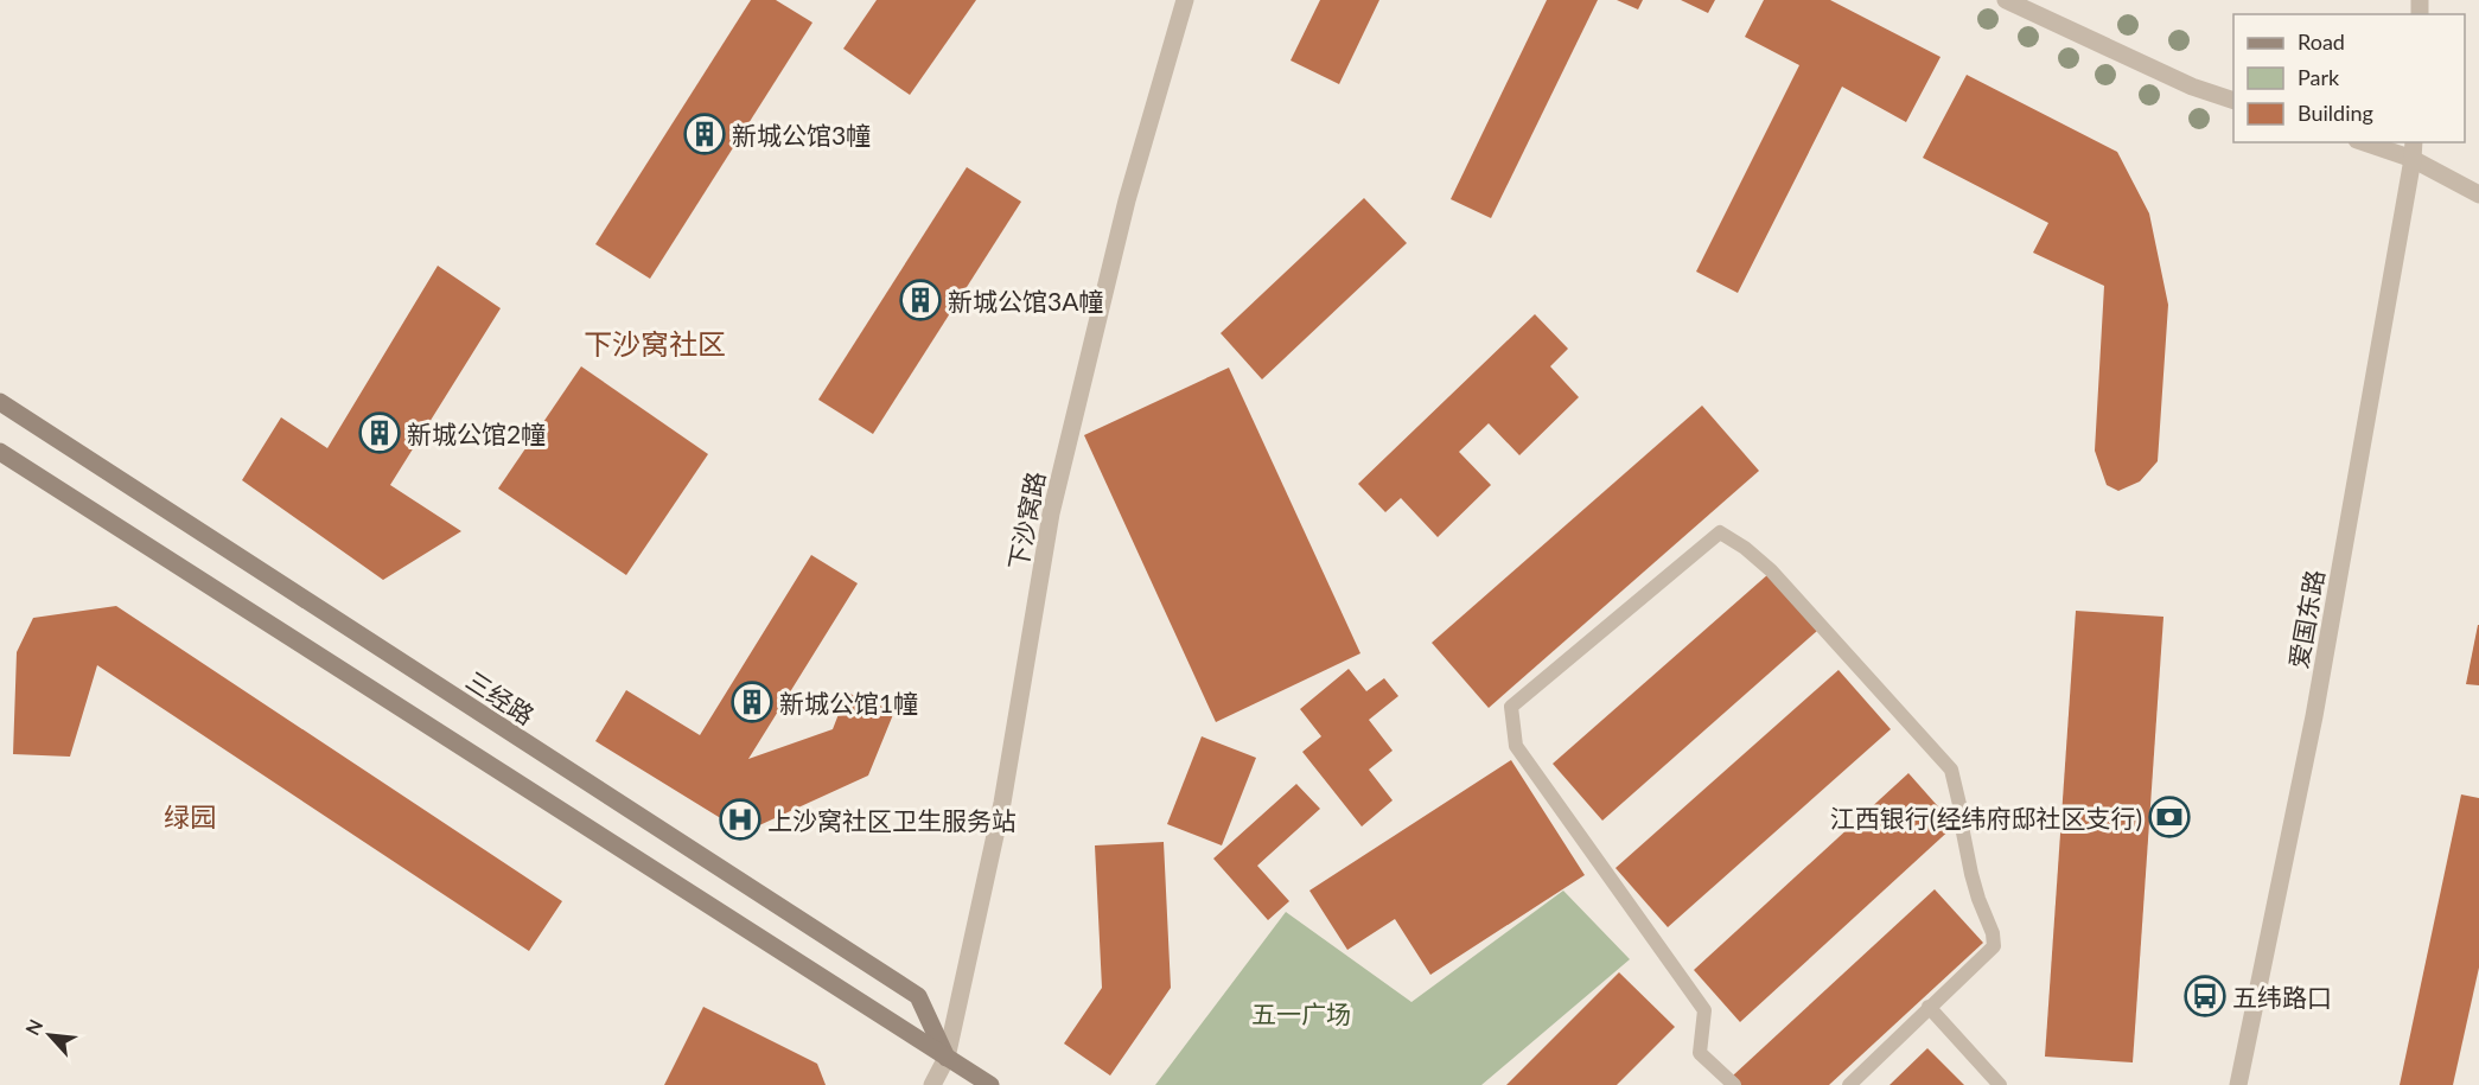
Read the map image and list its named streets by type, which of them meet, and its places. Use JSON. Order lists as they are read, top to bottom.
{
  "streets": {
    "main road": ["三经路"],
    "street": ["下沙窝路", "爱国东路"]
  },
  "crossings": [
    ["下沙窝路", "三经路"]
  ],
  "districts": ["下沙窝社区", "绿园"],
  "parks": ["五一广场"],
  "places": {
    "building": [
      "新城公馆3幢",
      "新城公馆3A幢",
      "新城公馆2幢",
      "新城公馆1幢"
    ],
    "bank": ["江西银行(经纬府邸社区支行)"],
    "hospital": ["上沙窝社区卫生服务站"],
    "bus stop": ["五纬路口"]
  },
  "legend": ["Road", "Park", "Building"],
  "north": "top left"
}
